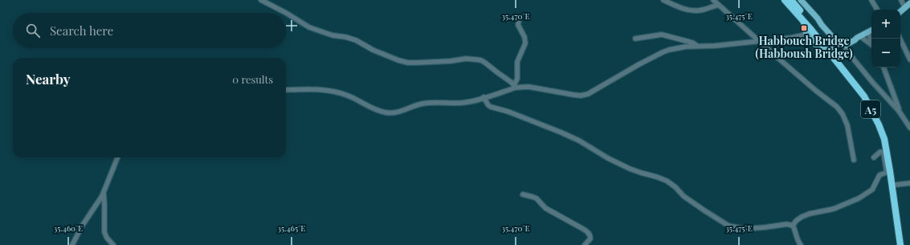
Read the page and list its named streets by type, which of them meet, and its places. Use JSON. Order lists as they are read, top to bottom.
{
  "streets": {
    "highway": ["A5"]
  },
  "places": {
    "transit": ["Habbouch Bridge (Habboush Bridge)"]
  },
  "page": {
    "map_buttons": ["+", "−"],
    "search": "Search here",
    "heading": ["Nearby", "0 results"]
  },
  "coordinates": [
    "35.470°E",
    "35.475°E",
    "35.460°E",
    "35.465°E"
  ]
}
